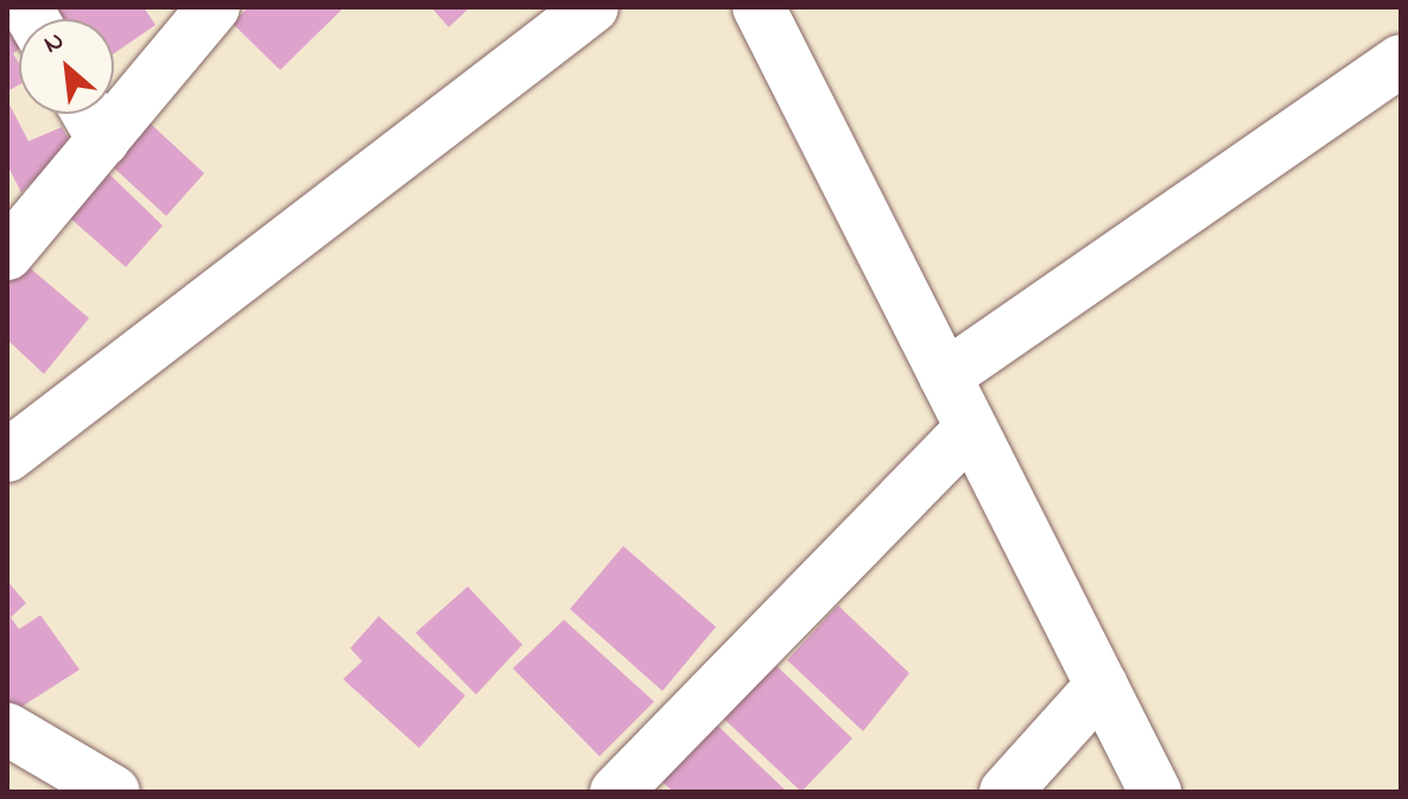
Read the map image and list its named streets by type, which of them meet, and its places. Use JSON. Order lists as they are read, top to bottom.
{
  "north": "top left"
}
